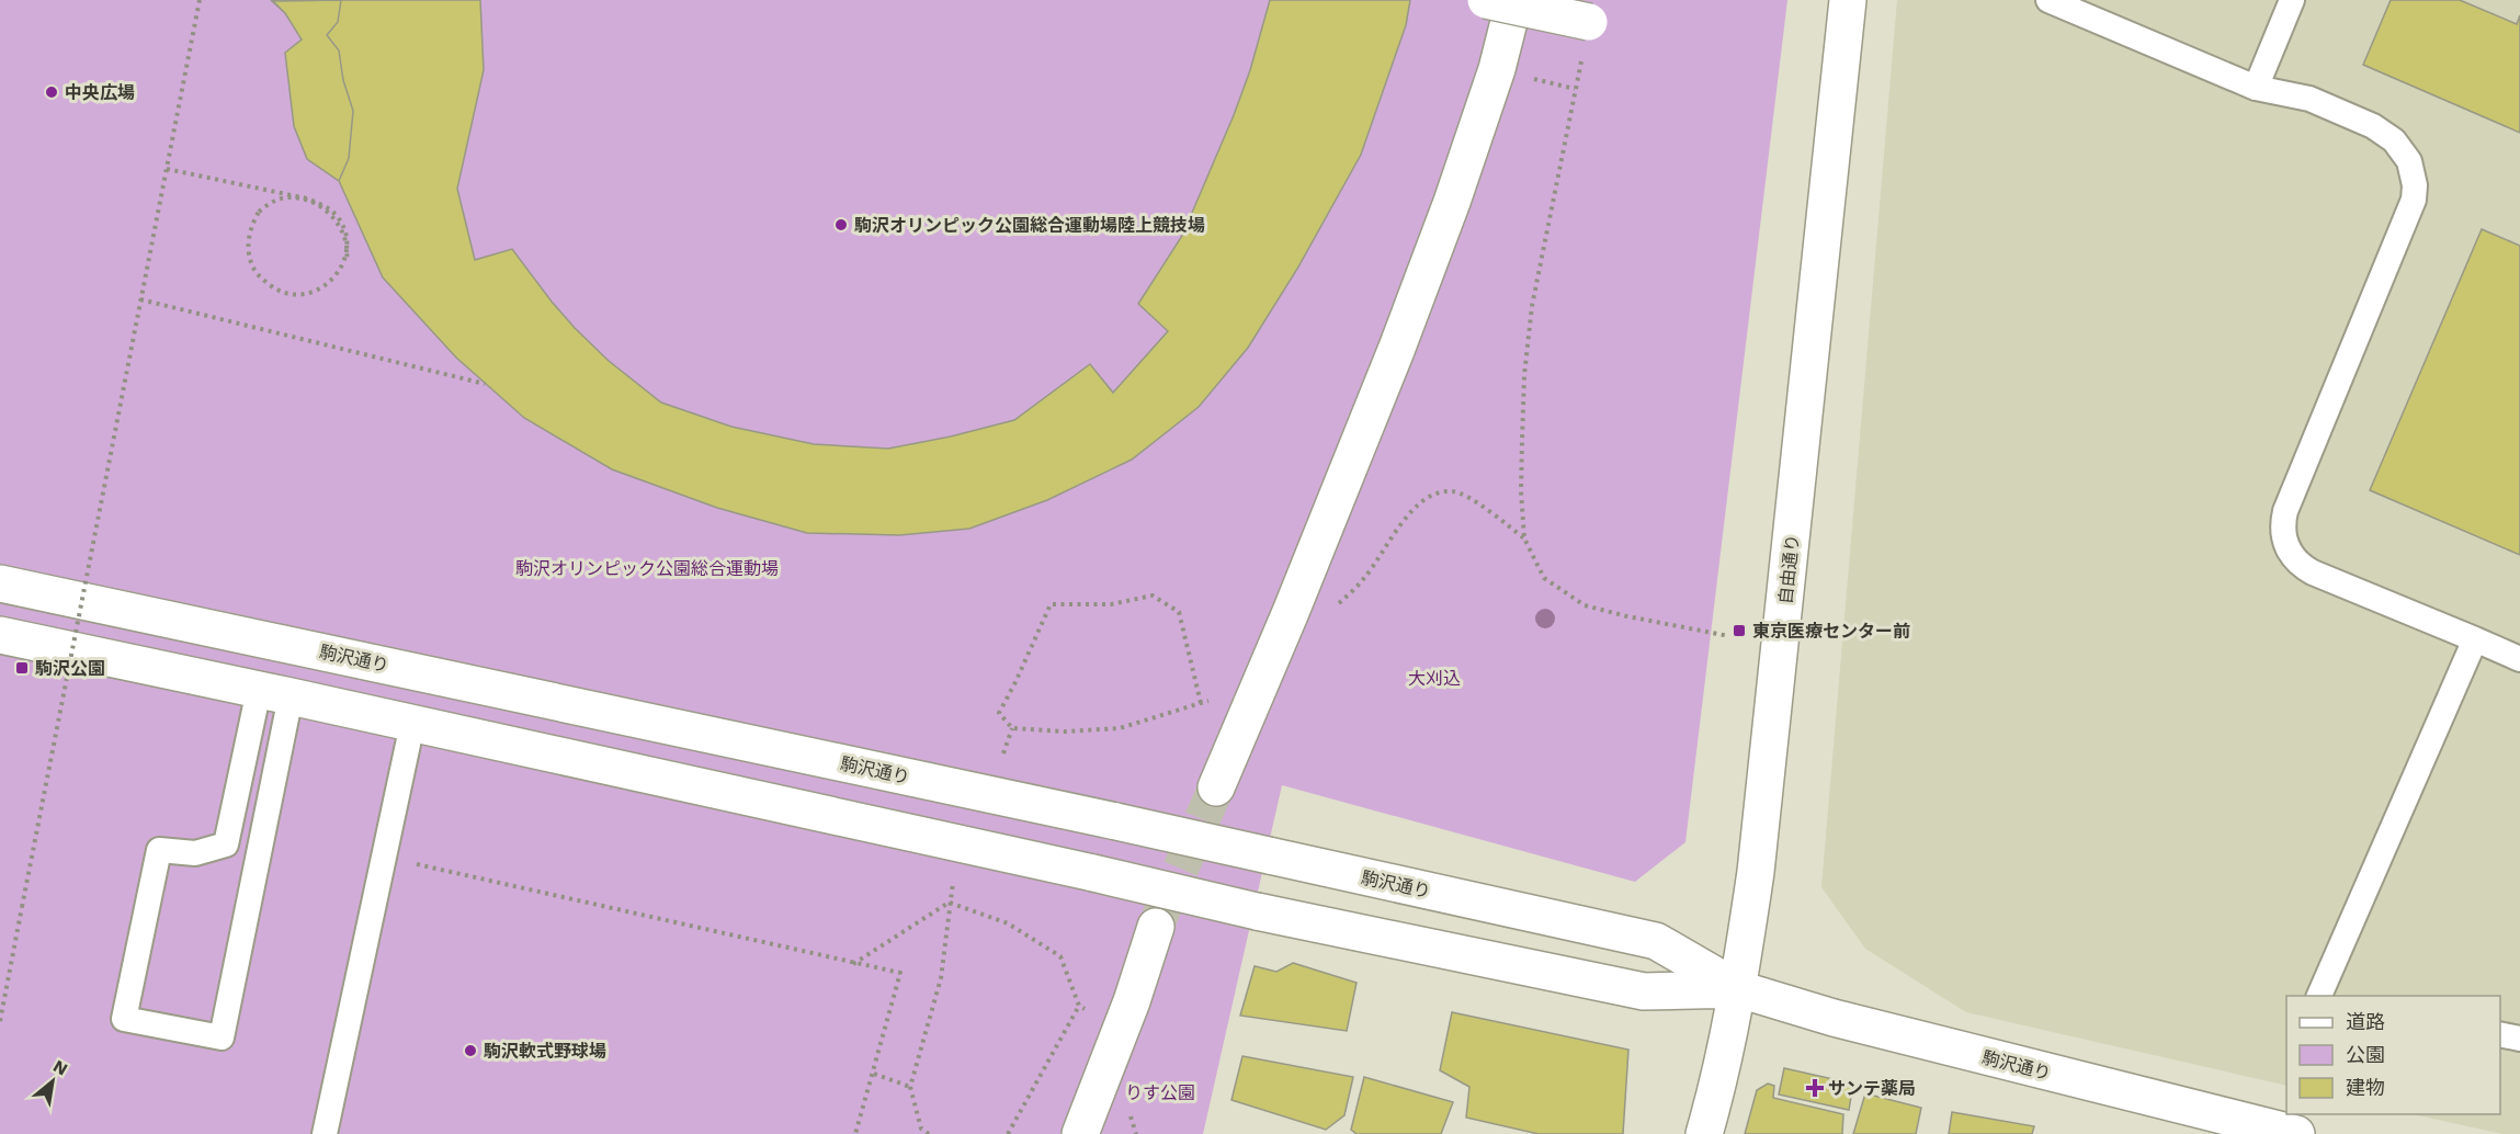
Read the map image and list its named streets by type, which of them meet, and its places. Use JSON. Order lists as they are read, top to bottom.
{
  "streets": {
    "main road": ["自由通り", "駒沢通り"]
  },
  "crossings": [
    ["自由通り", "駒沢通り"]
  ],
  "parks": ["駒沢オリンピック公園総合運動場", "大刈込", "りす公園"],
  "places": {
    "other": ["中央広場", "駒沢オリンピック公園総合運動場陸上競技場", "駒沢軟式野球場"],
    "transit": ["東京医療センター前", "駒沢公園"],
    "health": ["サンテ薬局"]
  },
  "legend": ["道路", "公園", "建物"],
  "north": "top right"
}
